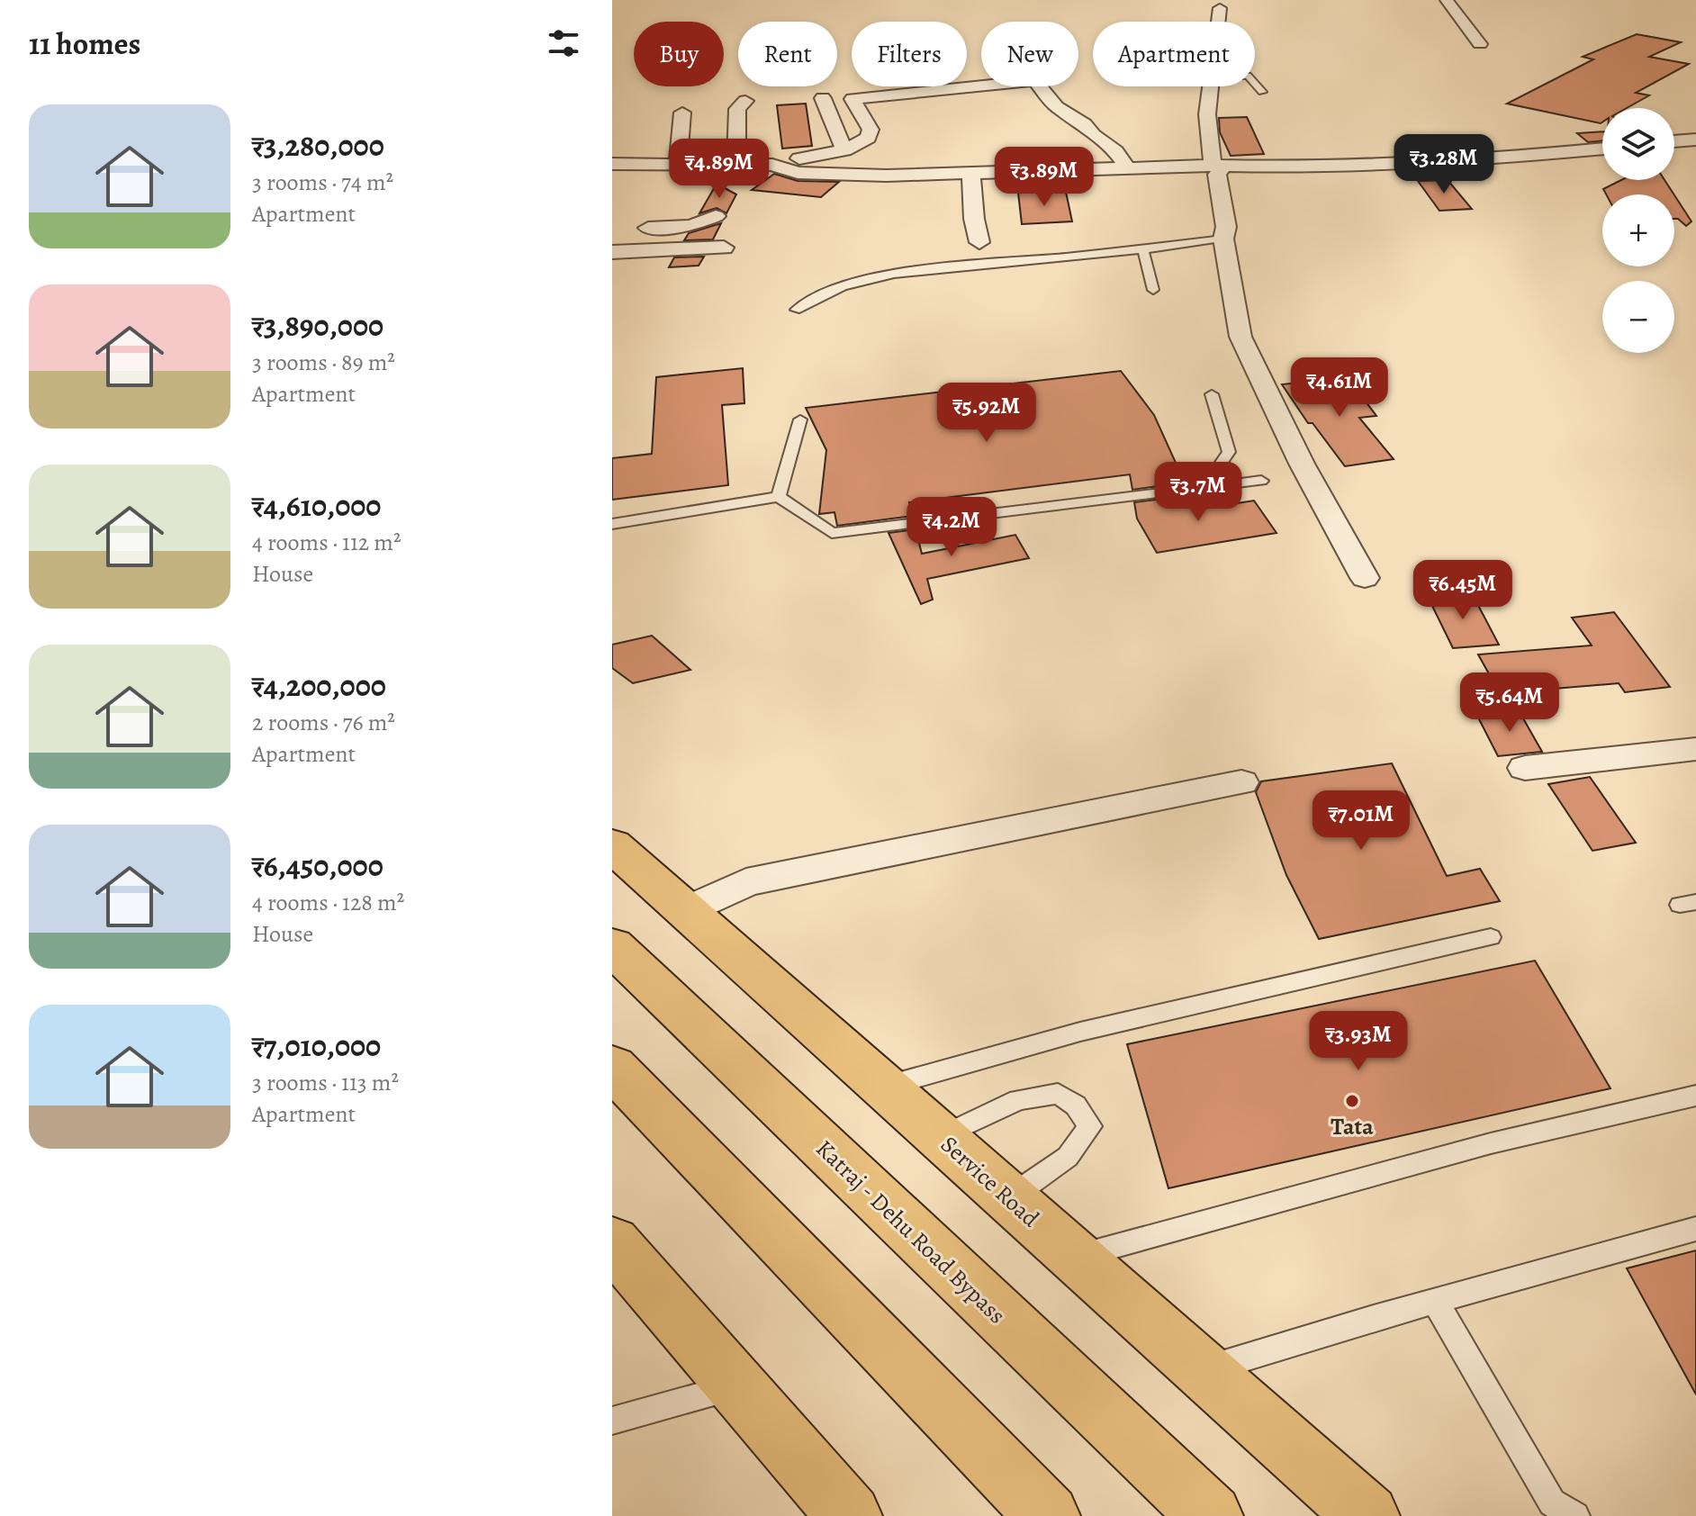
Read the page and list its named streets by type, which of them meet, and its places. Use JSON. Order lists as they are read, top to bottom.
{
  "streets": {
    "main road": ["Service Road", "Katraj - Dehu Road Bypass"]
  },
  "places": ["Tata"],
  "page": {
    "heading": "11 homes",
    "chip": [
      "Buy",
      "Rent",
      "Filters",
      "New",
      "Apartment"
    ],
    "list": [
      {
        "name": "₹3,280,000",
        "note": "3 rooms · 74 m² · Apartment"
      },
      {
        "name": "₹3,890,000",
        "note": "3 rooms · 89 m² · Apartment"
      },
      {
        "name": "₹4,610,000",
        "note": "4 rooms · 112 m² · House"
      },
      {
        "name": "₹4,200,000",
        "note": "2 rooms · 76 m² · Apartment"
      },
      {
        "name": "₹6,450,000",
        "note": "4 rooms · 128 m² · House"
      },
      {
        "name": "₹7,010,000",
        "note": "3 rooms · 113 m² · Apartment"
      }
    ],
    "map_buttons": ["+", "−"],
    "price": [
      "₹3.28M",
      "₹4.89M",
      "₹3.89M",
      "₹4.61M",
      "₹5.92M",
      "₹3.7M",
      "₹4.2M",
      "₹6.45M",
      "₹5.64M",
      "₹7.01M",
      "₹3.93M"
    ]
  }
}
